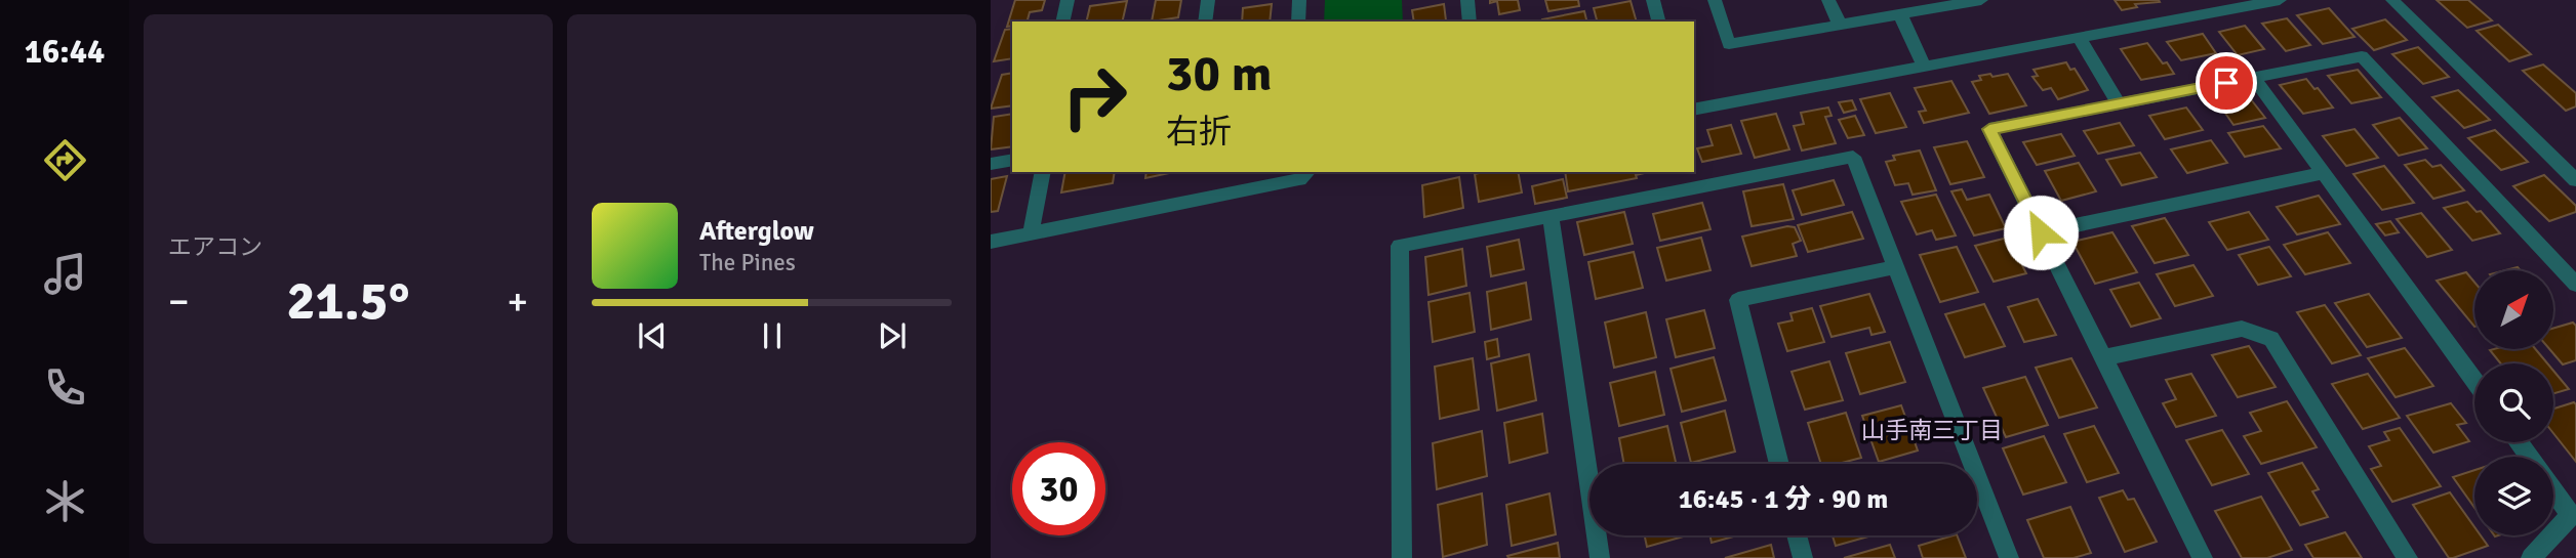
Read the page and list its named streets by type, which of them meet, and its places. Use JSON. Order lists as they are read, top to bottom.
{
  "districts": ["山手南三丁目"],
  "north": "top right",
  "page": {
    "tabs": "16:44",
    "tile": "エアコン",
    "turn": ["30 m", "右折"],
    "song": ["Afterglow", "The Pines"],
    "heat": ["−", "21.5°", "+"],
    "limit": "30",
    "trip": "16:45 · 1 分 · 90 m"
  }
}
